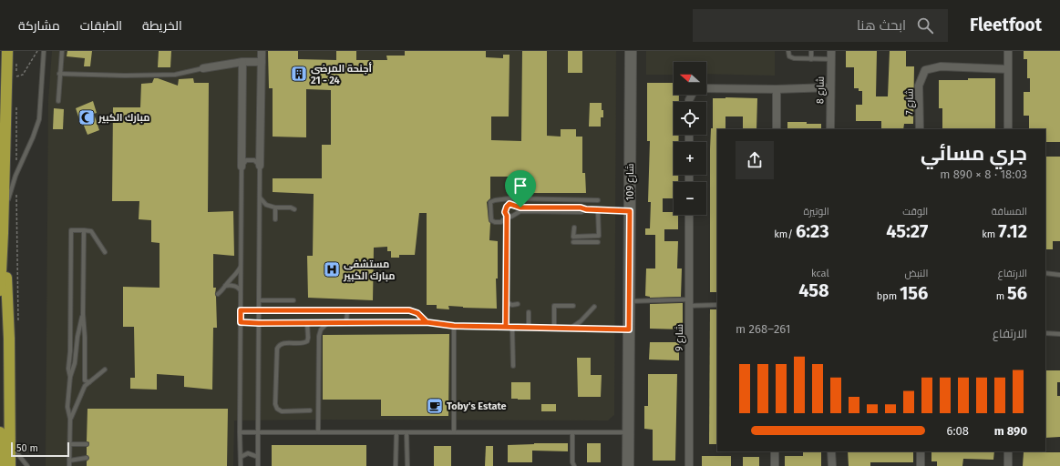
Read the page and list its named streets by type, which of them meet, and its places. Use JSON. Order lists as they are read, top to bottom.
{
  "streets": {
    "street": [
      "شارع 8",
      "شارع 7",
      "شارع 109",
      "شارع 9"
    ]
  },
  "places": {
    "building": ["أجنحة المرضى 21 - 24"],
    "mosque": ["مبارك الكبير"],
    "hospital": ["مستشفى مبارك الكبير"],
    "cafe": ["Toby's Estate"]
  },
  "scale_bar": "50 m",
  "north": "left",
  "page": {
    "header": "Fleetfoot",
    "search": "ابحث هنا",
    "nav": ["الخريطة", "الطبقات", "مشاركة"],
    "map_buttons": ["+", "−"],
    "heading": ["جري مسائي", "18:03 · 8 × 890 m"],
    "stats": [
      ["المسافة", "7.12 km"],
      ["الوقت", "45:27"],
      ["الوتيرة", "6:23 /km"],
      ["الارتفاع", "56 m"],
      ["النبض", "156 bpm"],
      ["kcal", "458"]
    ],
    "chart": ["الارتفاع", "261–268 m"],
    "list": [
      {
        "name": "890 m",
        "note": "6:08"
      }
    ],
    "scale": "50 m"
  }
}
